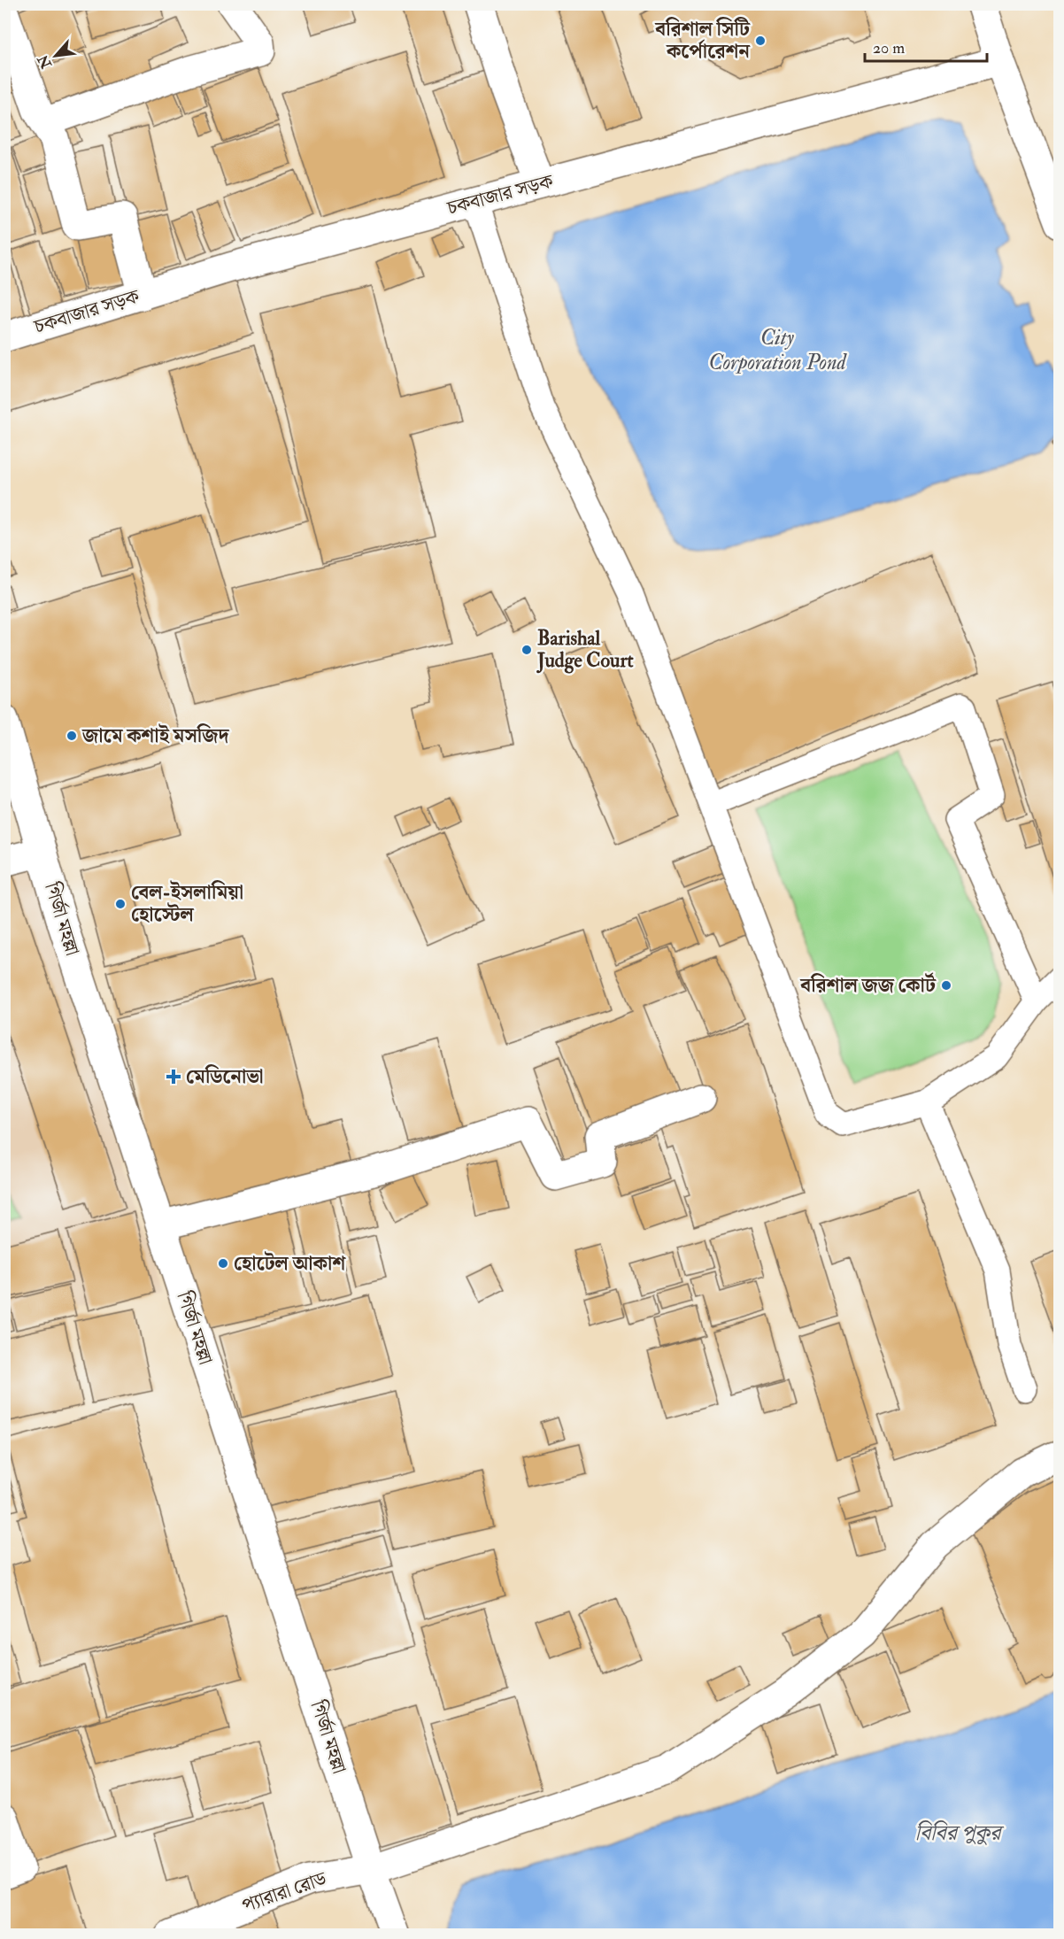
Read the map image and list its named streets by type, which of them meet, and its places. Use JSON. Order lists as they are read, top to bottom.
{
  "streets": {
    "street": ["চকবাজার সড়ক", "গির্জা মহল্লা", "প্যারারা রোড"]
  },
  "crossings": [
    ["গির্জা মহল্লা", "প্যারারা রোড"]
  ],
  "water": ["City Corporation Pond", "বিবির পুকুর"],
  "places": {
    "other": [
      "বরিশাল সিটি কর্পোরেশন",
      "Barishal Judge Court",
      "জামে কশাই মসজিদ",
      "বেল-ইসলামিয়া হোস্টেল",
      "বরিশাল জজ কোর্ট",
      "হোটেল আকাশ"
    ],
    "health": ["মেডিনোভা"]
  },
  "scale_bar": "20 m",
  "north": "bottom left"
}
